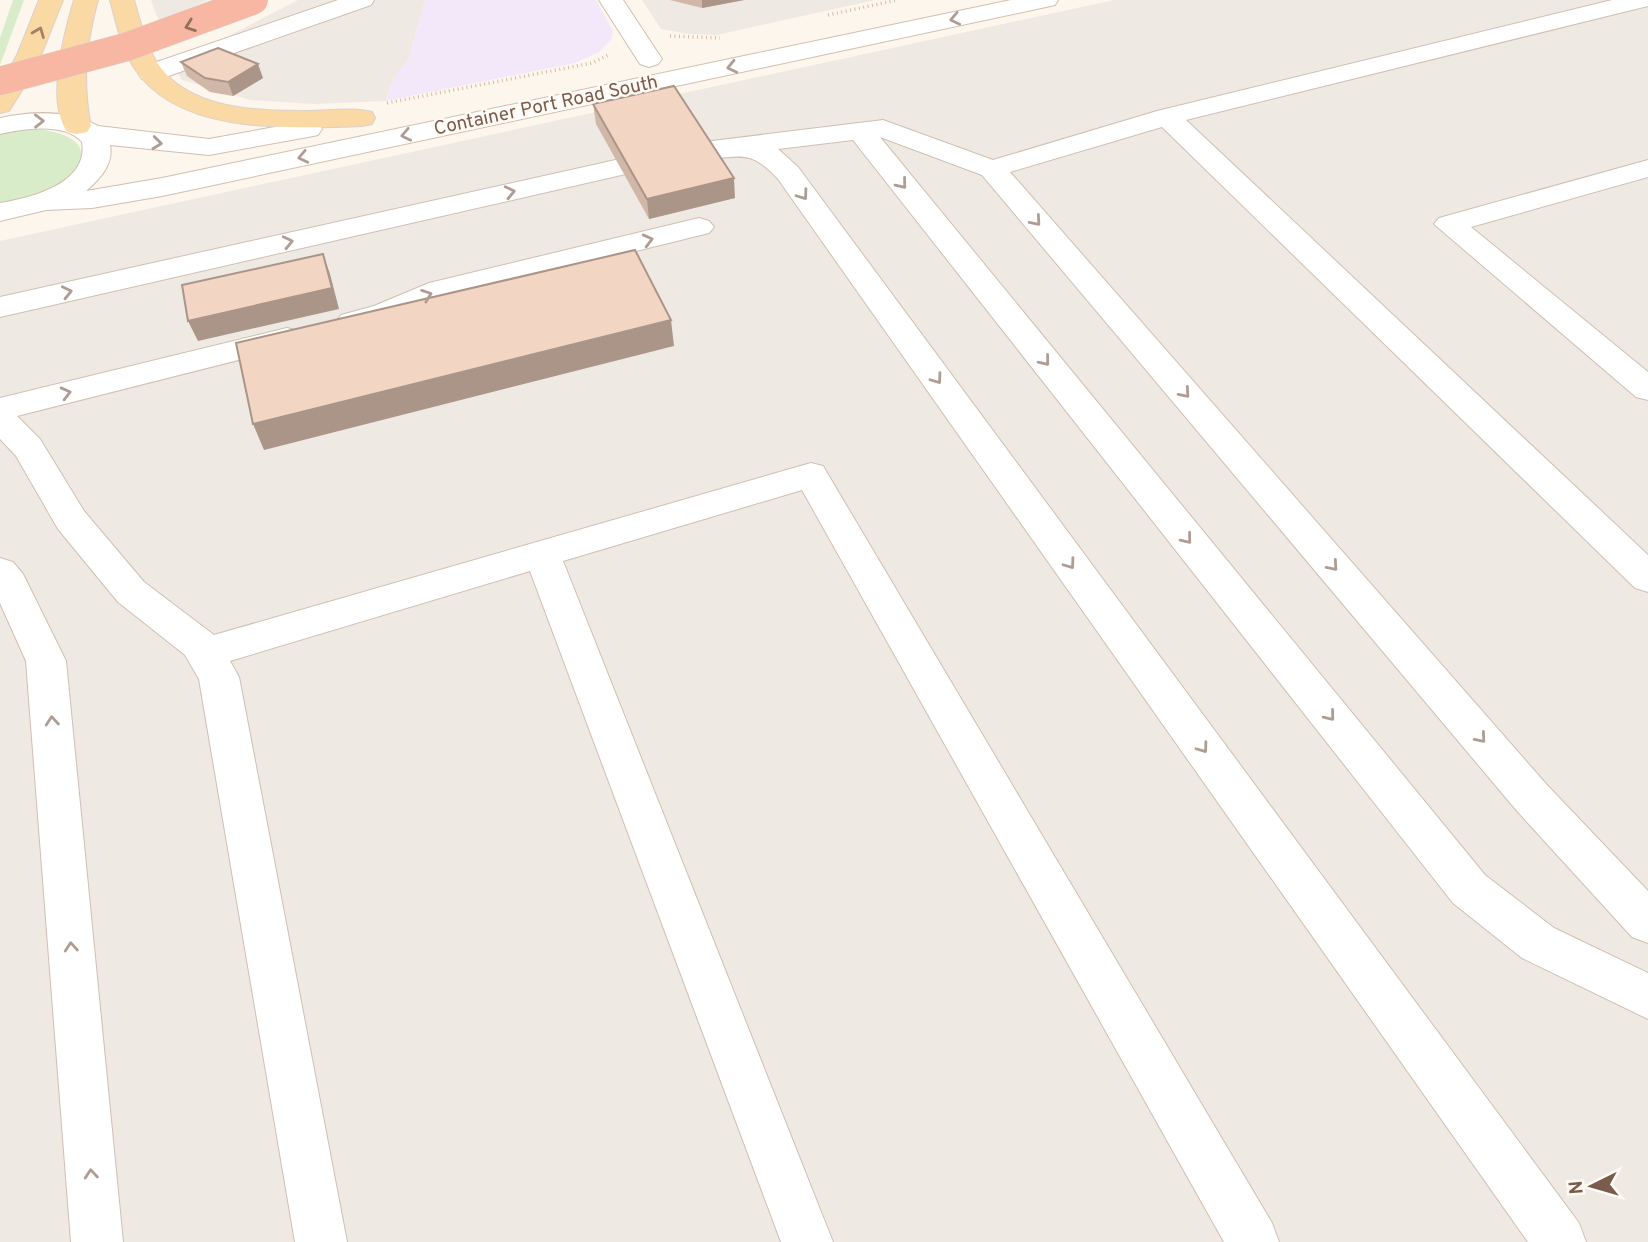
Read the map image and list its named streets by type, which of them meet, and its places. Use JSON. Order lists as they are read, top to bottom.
{
  "streets": {
    "street": ["Container Port Road South"]
  },
  "north": "left"
}
